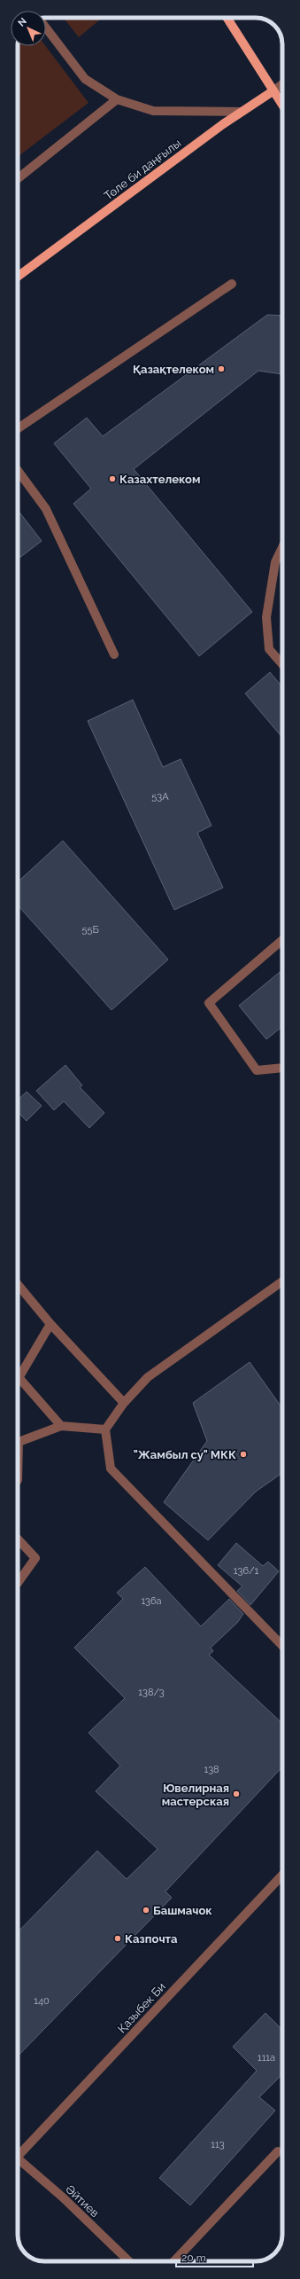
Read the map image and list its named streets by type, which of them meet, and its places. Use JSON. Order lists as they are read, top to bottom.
{
  "streets": {
    "main road": ["Төле би даңғылы"],
    "street": ["Қазыбек Би", "Әйтиев"]
  },
  "places": [
    "Қазақтелеком",
    "Казахтелеком",
    "\"Жамбыл су\" МКК",
    "Ювелирная мастерская",
    "Башмачок",
    "Казпочта"
  ],
  "house_numbers": [
    "53А",
    "55Б",
    "136/1",
    "136а",
    "138/3",
    "138",
    "140",
    "111а",
    "113"
  ],
  "scale_bar": "20 m",
  "north": "top left"
}
